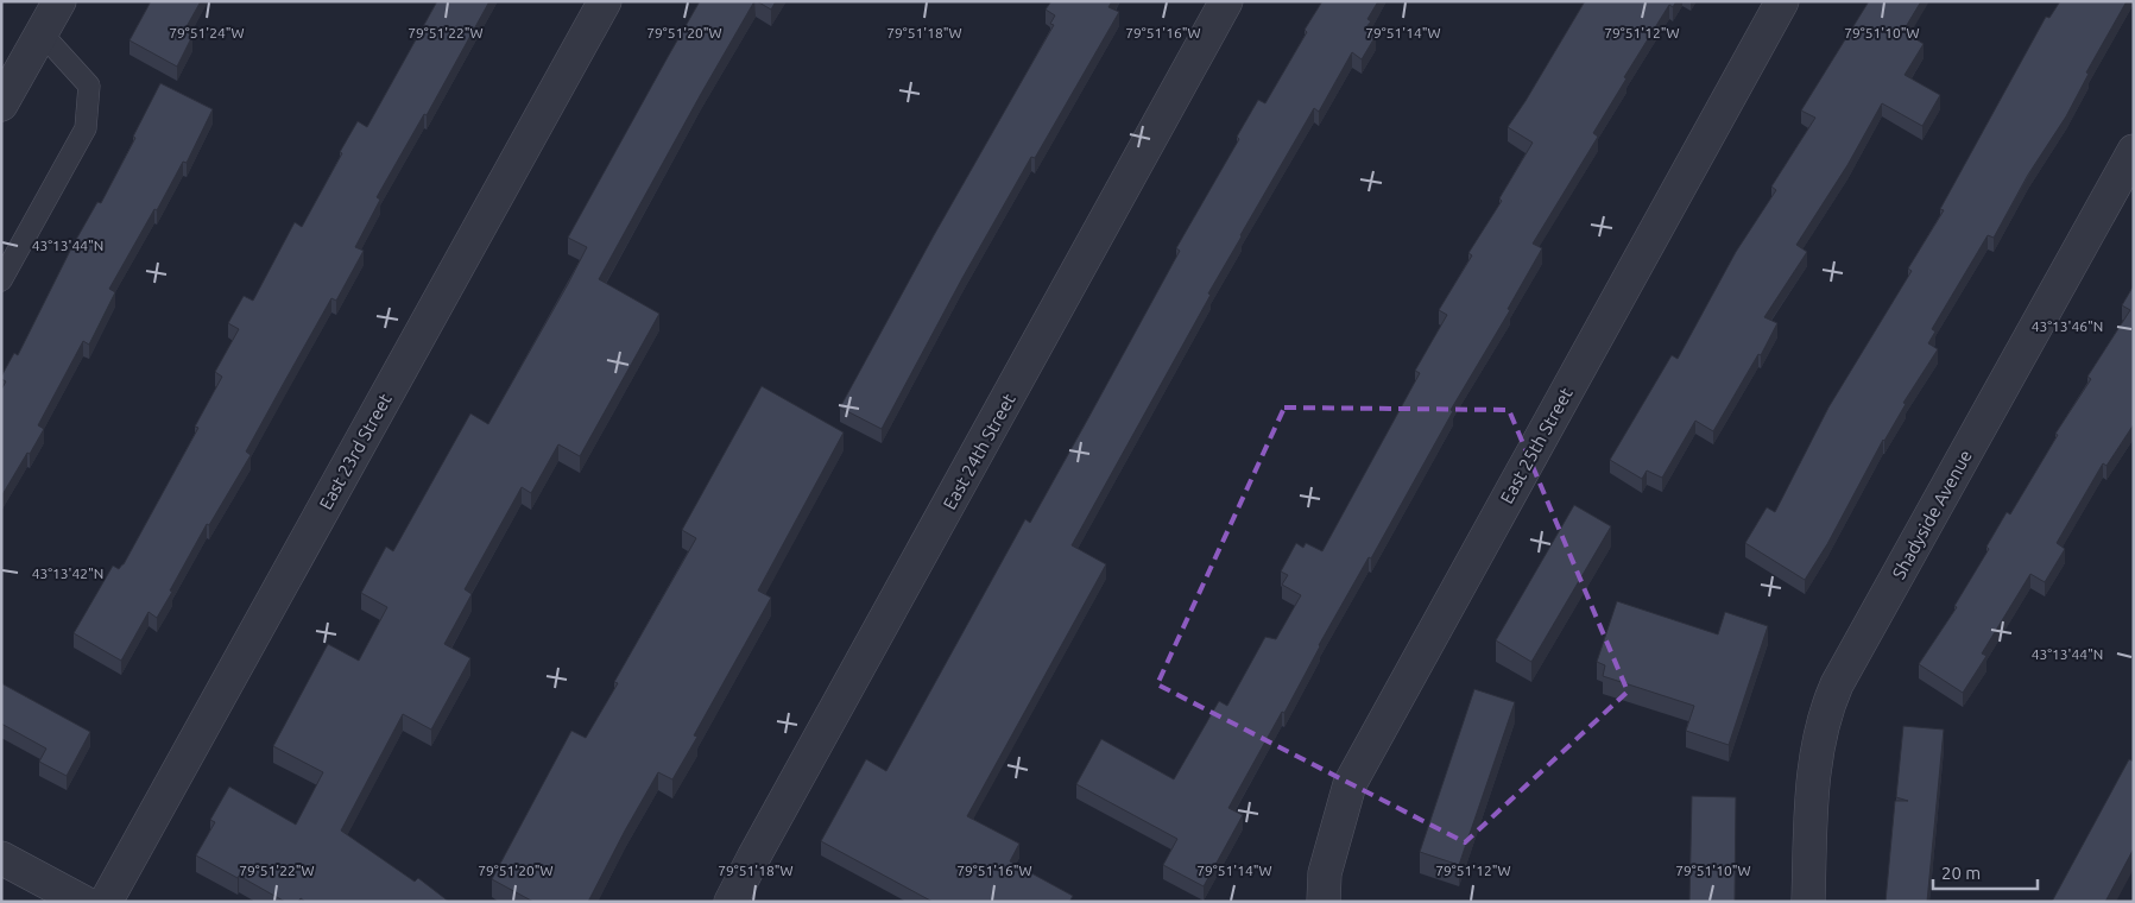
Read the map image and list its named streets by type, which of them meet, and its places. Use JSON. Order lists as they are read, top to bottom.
{
  "streets": {
    "street": [
      "East 25th Street",
      "East 23rd Street",
      "East 24th Street",
      "Shadyside Avenue"
    ]
  },
  "scale_bar": "20 m",
  "coordinates": [
    "79°51'24\"W",
    "79°51'22\"W",
    "79°51'20\"W",
    "79°51'18\"W",
    "79°51'16\"W",
    "79°51'14\"W",
    "79°51'12\"W",
    "79°51'10\"W",
    "43°13'44\"N",
    "43°13'46\"N",
    "43°13'42\"N"
  ]
}
